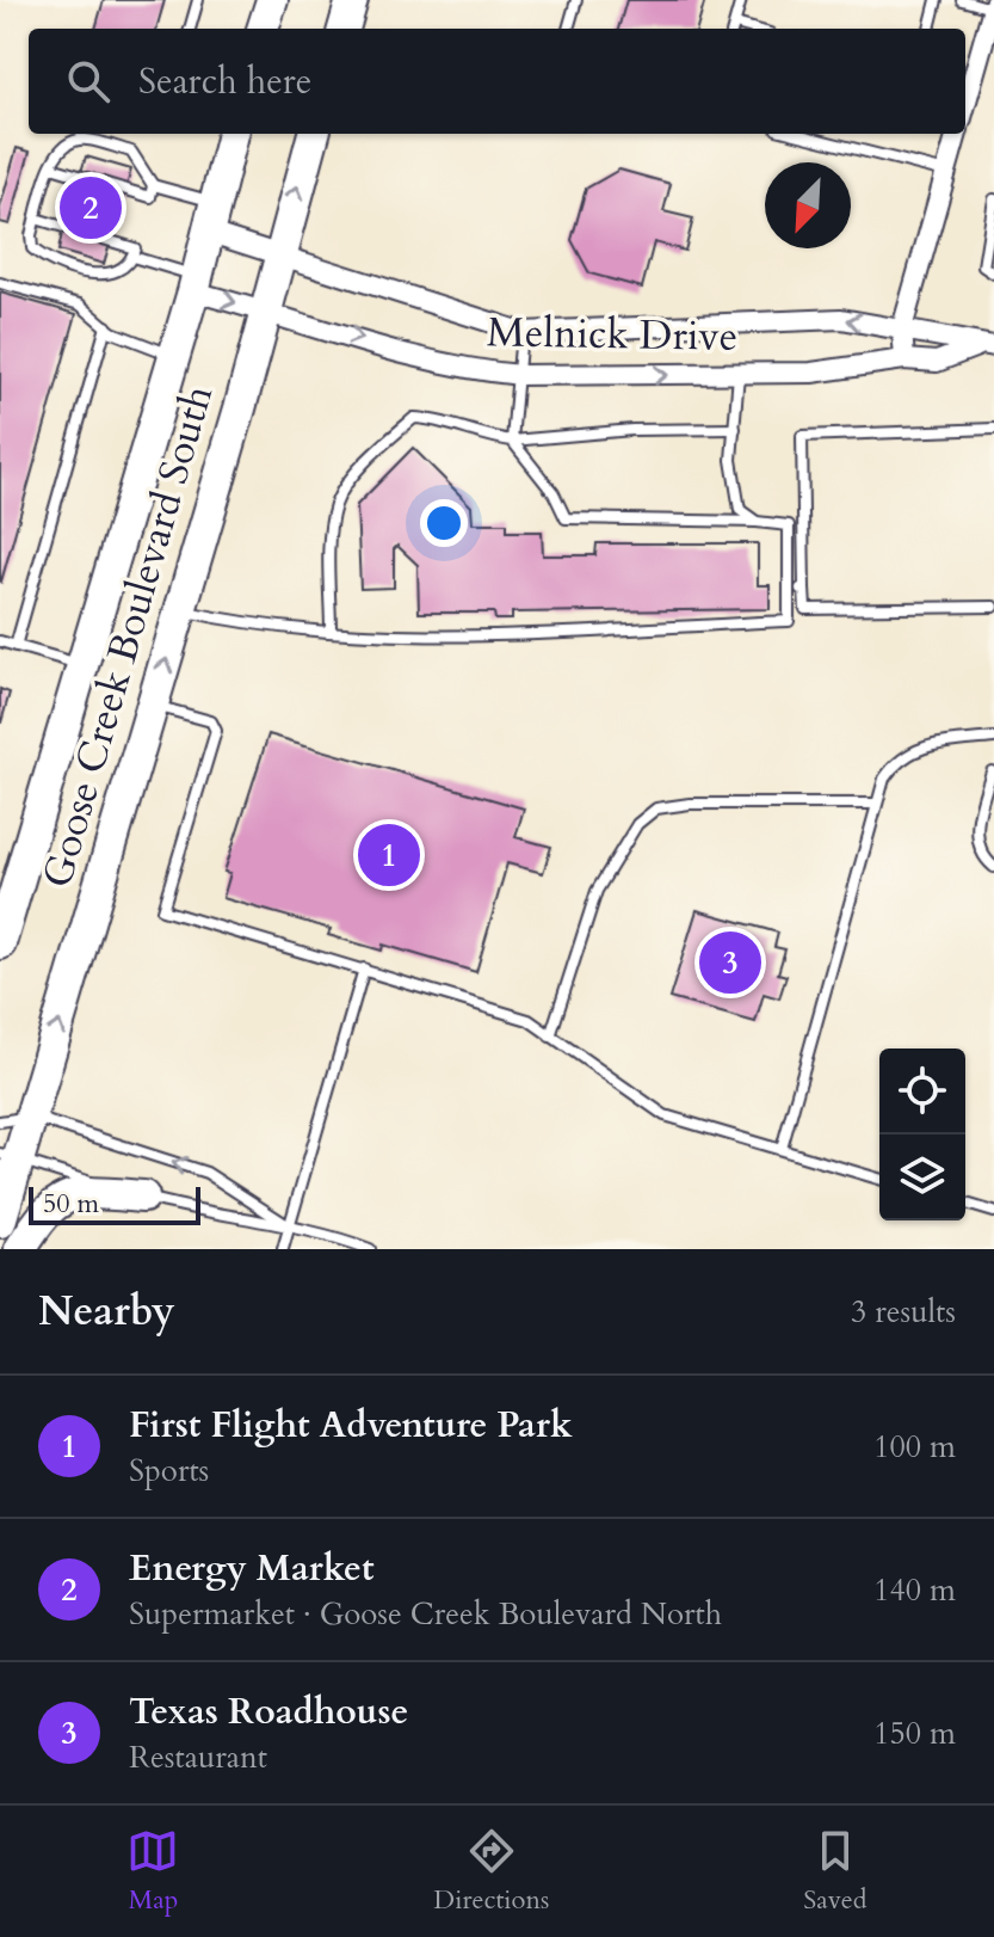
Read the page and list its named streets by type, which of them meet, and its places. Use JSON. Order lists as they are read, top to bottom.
{
  "streets": {
    "highway": ["Goose Creek Boulevard South"],
    "street": ["Melnick Drive"]
  },
  "crossings": [
    ["Melnick Drive", "Goose Creek Boulevard South"]
  ],
  "scale_bar": "50 m",
  "north": "bottom left",
  "page": {
    "search": "Search here",
    "pins": ["2", "1", "3"],
    "scale": "50 m",
    "heading": ["Nearby", "3 results"],
    "list": [
      {
        "mark": "1",
        "name": "First Flight Adventure Park",
        "note": "Sports",
        "value": "100 m"
      },
      {
        "mark": "2",
        "name": "Energy Market",
        "note": "Supermarket · Goose Creek Boulevard North",
        "value": "140 m"
      },
      {
        "mark": "3",
        "name": "Texas Roadhouse",
        "note": "Restaurant",
        "value": "150 m"
      }
    ],
    "nav": ["Map", "Directions", "Saved"]
  }
}
